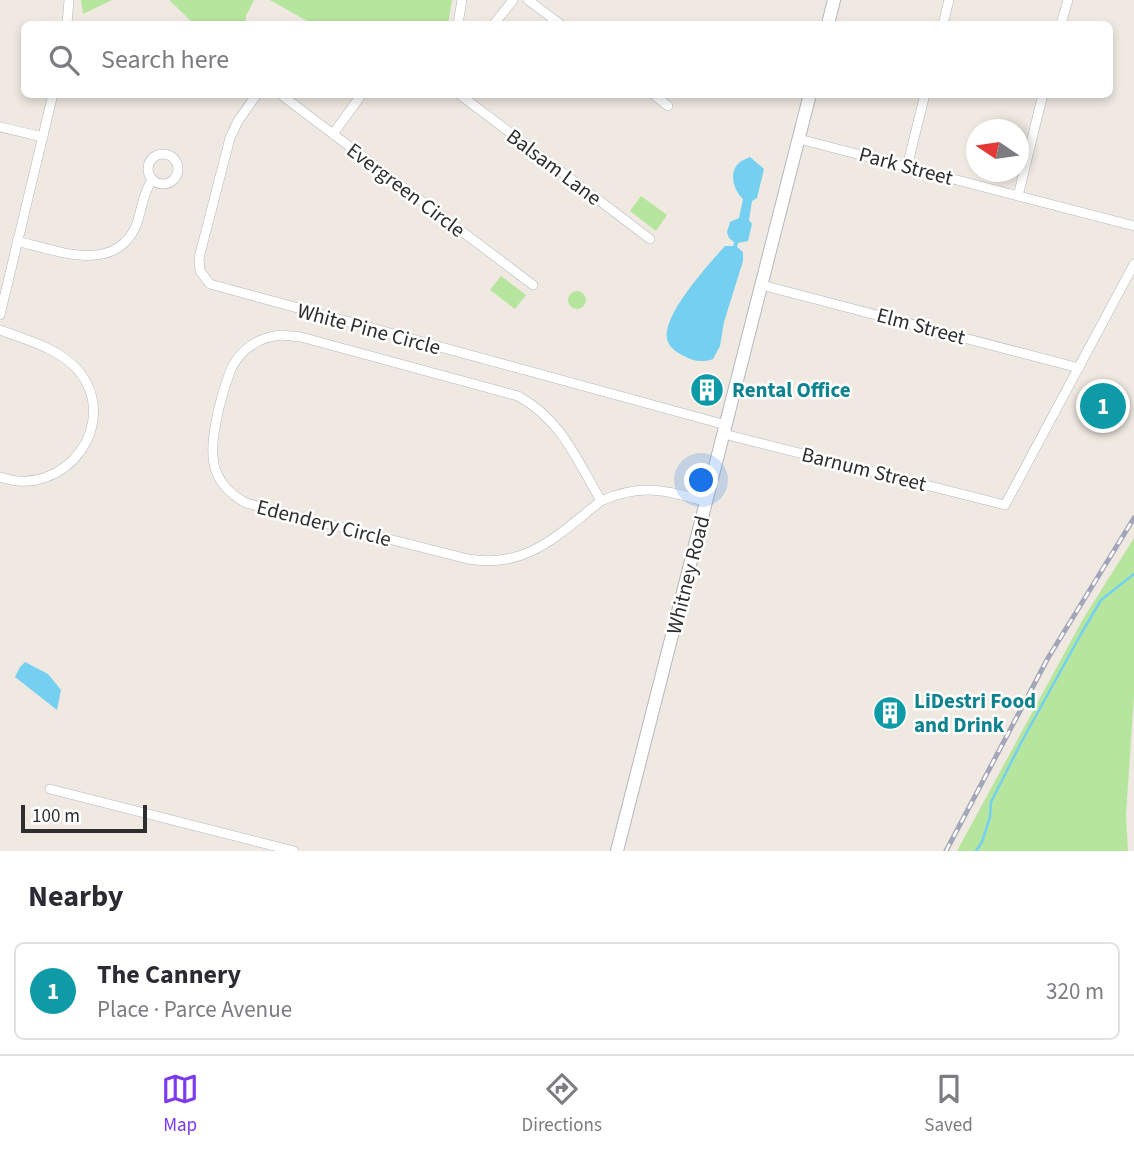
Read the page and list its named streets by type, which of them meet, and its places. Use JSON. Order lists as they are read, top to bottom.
{
  "streets": {
    "main road": ["Whitney Road"],
    "street": [
      "Park Street",
      "Balsam Lane",
      "Evergreen Circle",
      "Elm Street",
      "White Pine Circle",
      "Barnum Street",
      "Edendery Circle"
    ]
  },
  "crossings": [
    ["Park Street", "Whitney Road"],
    ["Elm Street", "Barnum Street"],
    ["Elm Street", "Whitney Road"],
    ["White Pine Circle", "Barnum Street"],
    ["White Pine Circle", "Whitney Road"],
    ["Barnum Street", "Whitney Road"],
    ["Edendery Circle", "Whitney Road"]
  ],
  "places": {
    "building": ["Rental Office", "LiDestri Food and Drink"]
  },
  "scale_bar": "100 m",
  "north": "left",
  "page": {
    "search": "Search here",
    "pins": "1",
    "scale": "100 m",
    "heading": "Nearby",
    "list": [
      {
        "mark": "1",
        "name": "The Cannery",
        "note": "Place · Parce Avenue",
        "value": "320 m"
      }
    ],
    "nav": ["Map", "Directions", "Saved"]
  }
}
